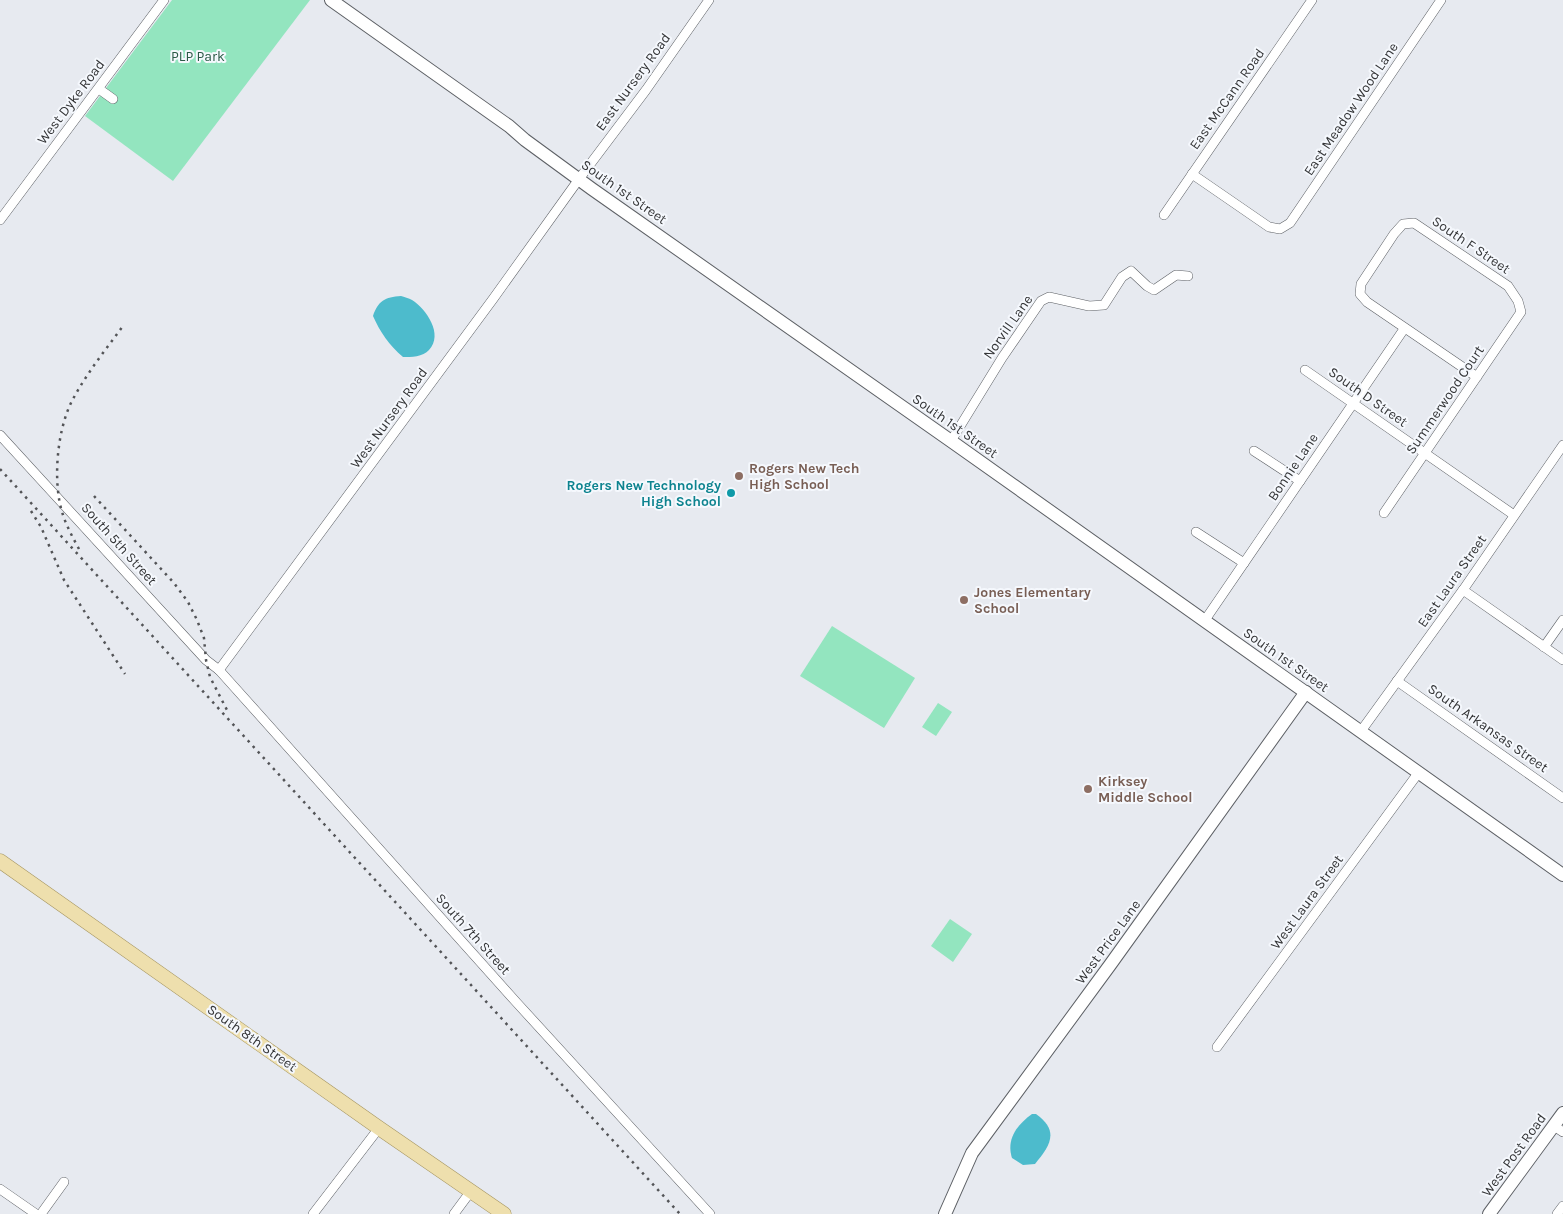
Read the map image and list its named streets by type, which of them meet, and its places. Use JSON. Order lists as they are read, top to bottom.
{
  "streets": {
    "main road": [
      "South 1st Street",
      "West Price Lane",
      "South 8th Street",
      "West Post Road"
    ],
    "street": [
      "East Nursery Road",
      "East McCann Road",
      "West Dyke Road",
      "East Meadow Wood Lane",
      "South F Street",
      "Norvill Lane",
      "South D Street",
      "Summerwood Court",
      "West Nursery Road",
      "Bonnie Lane",
      "South 5th Street",
      "East Laura Street",
      "South Arkansas Street",
      "West Laura Street",
      "South 7th Street"
    ]
  },
  "crossings": [
    ["East Nursery Road", "South 1st Street"],
    ["East Nursery Road", "West Nursery Road"],
    ["East McCann Road", "East Meadow Wood Lane"],
    ["South 1st Street", "Norvill Lane"],
    ["South 1st Street", "West Nursery Road"],
    ["South 1st Street", "Bonnie Lane"],
    ["South 1st Street", "East Laura Street"],
    ["South 1st Street", "West Laura Street"],
    ["South 1st Street", "West Price Lane"],
    ["South F Street", "Summerwood Court"],
    ["South F Street", "Bonnie Lane"],
    ["South D Street", "Summerwood Court"],
    ["South D Street", "Bonnie Lane"],
    ["South D Street", "East Laura Street"],
    ["West Nursery Road", "South 5th Street"],
    ["West Nursery Road", "South 7th Street"],
    ["South 5th Street", "South 7th Street"],
    ["East Laura Street", "South Arkansas Street"]
  ],
  "parks": ["PLP Park"],
  "places": [
    "Rogers New Tech High School",
    "Rogers New Technology High School",
    "Jones Elementary School",
    "Kirksey Middle School"
  ]
}
